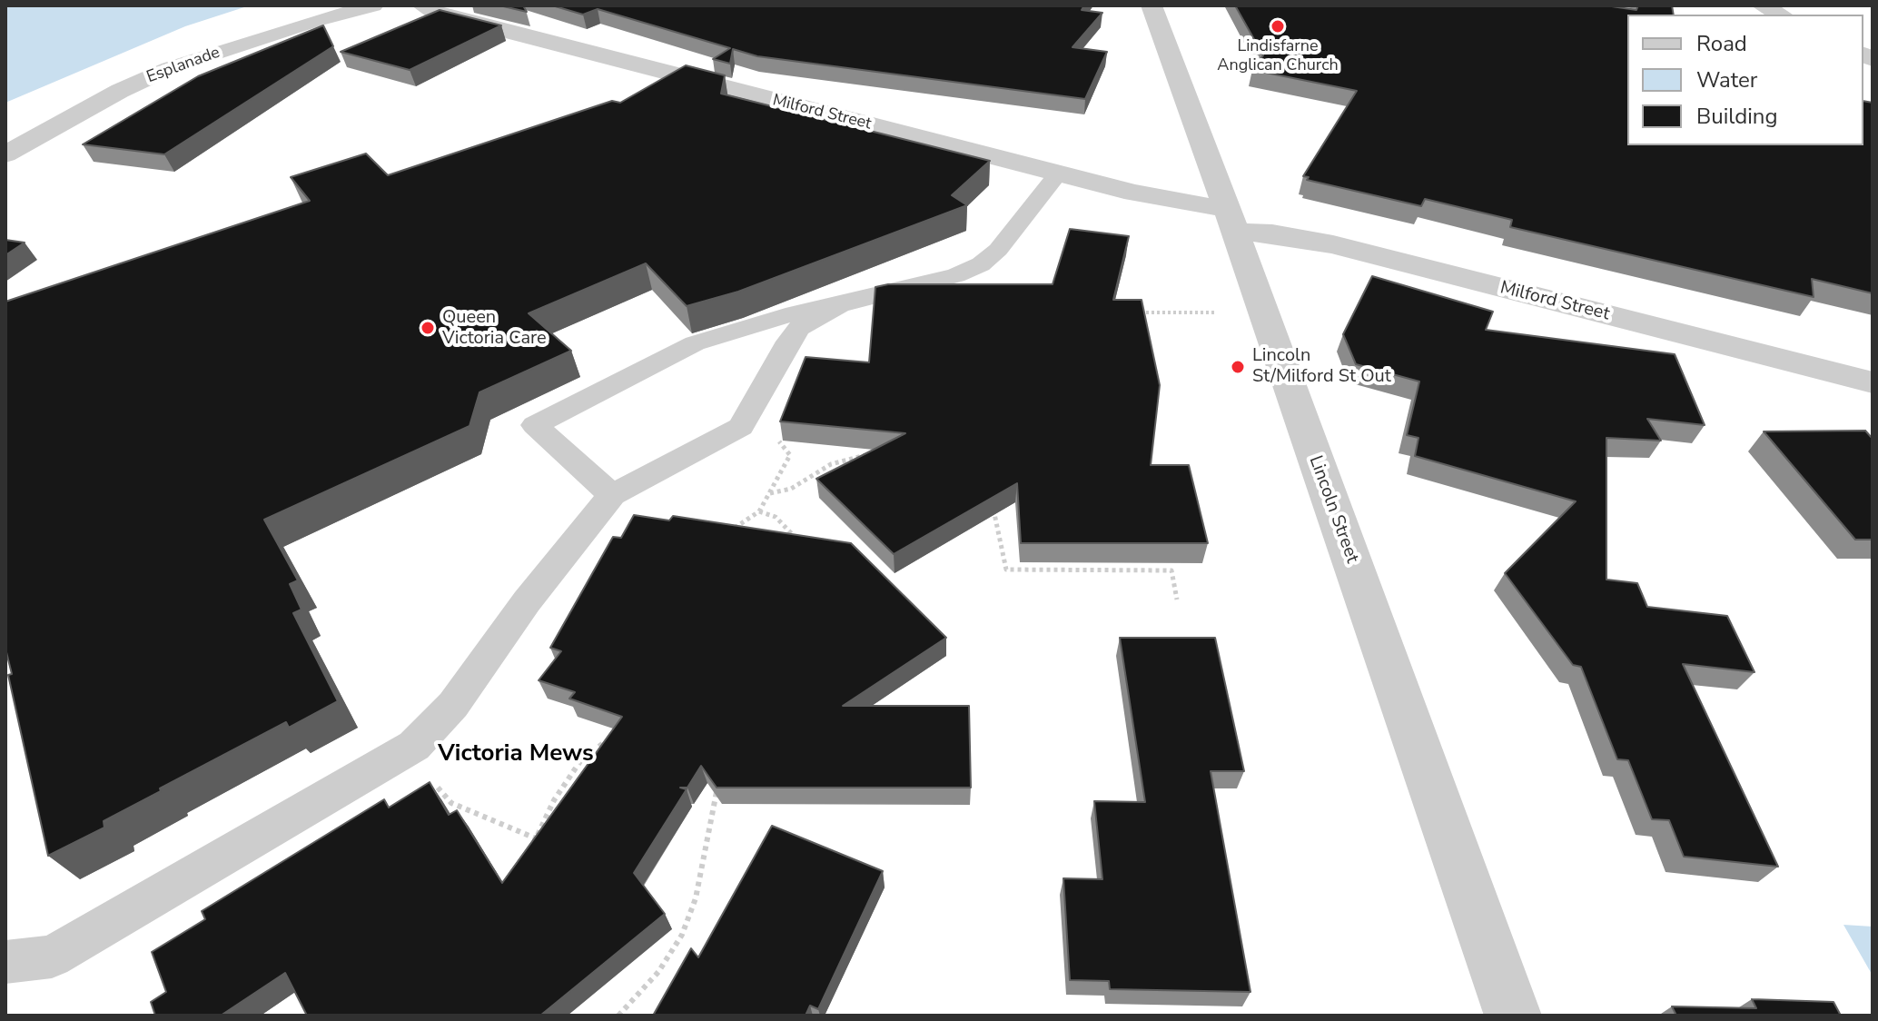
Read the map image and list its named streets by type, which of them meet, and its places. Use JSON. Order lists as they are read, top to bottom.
{
  "streets": {
    "street": ["Esplanade", "Milford Street", "Lincoln Street"]
  },
  "crossings": [
    ["Milford Street", "Lincoln Street"]
  ],
  "districts": ["Victoria Mews"],
  "places": ["Lindisfarne Anglican Church", "Queen Victoria Care", "Lincoln St/Milford St Out"],
  "legend": ["Road", "Water", "Building"]
}
